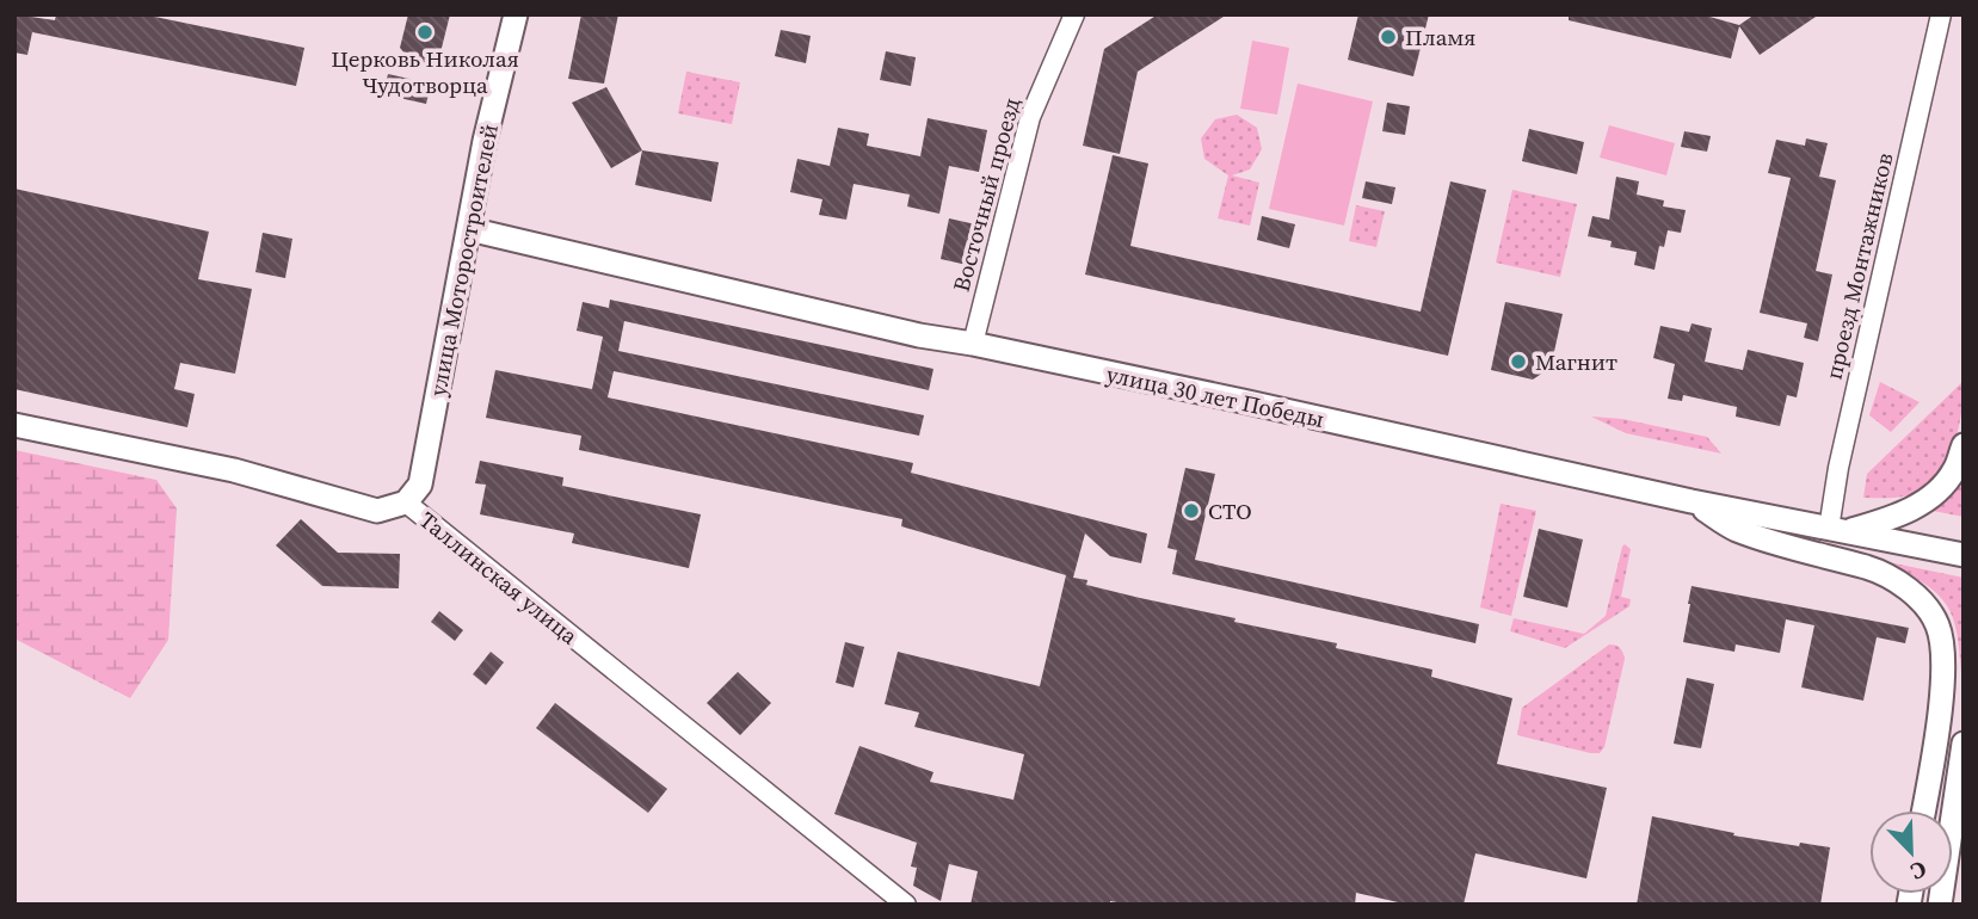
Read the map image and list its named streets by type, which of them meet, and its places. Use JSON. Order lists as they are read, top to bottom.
{
  "streets": {
    "street": [
      "Восточный проезд",
      "улица Моторостроителей",
      "проезд Монтажников",
      "улица 30 лет Победы",
      "Таллинская улица"
    ]
  },
  "crossings": [
    ["Восточный проезд", "улица 30 лет Победы"],
    ["улица Моторостроителей", "улица 30 лет Победы"],
    ["улица Моторостроителей", "Таллинская улица"],
    ["проезд Монтажников", "улица 30 лет Победы"]
  ],
  "places": [
    "Церковь Николая Чудотворца",
    "Пламя",
    "Магнит",
    "СТО"
  ],
  "north": "bottom right"
}
